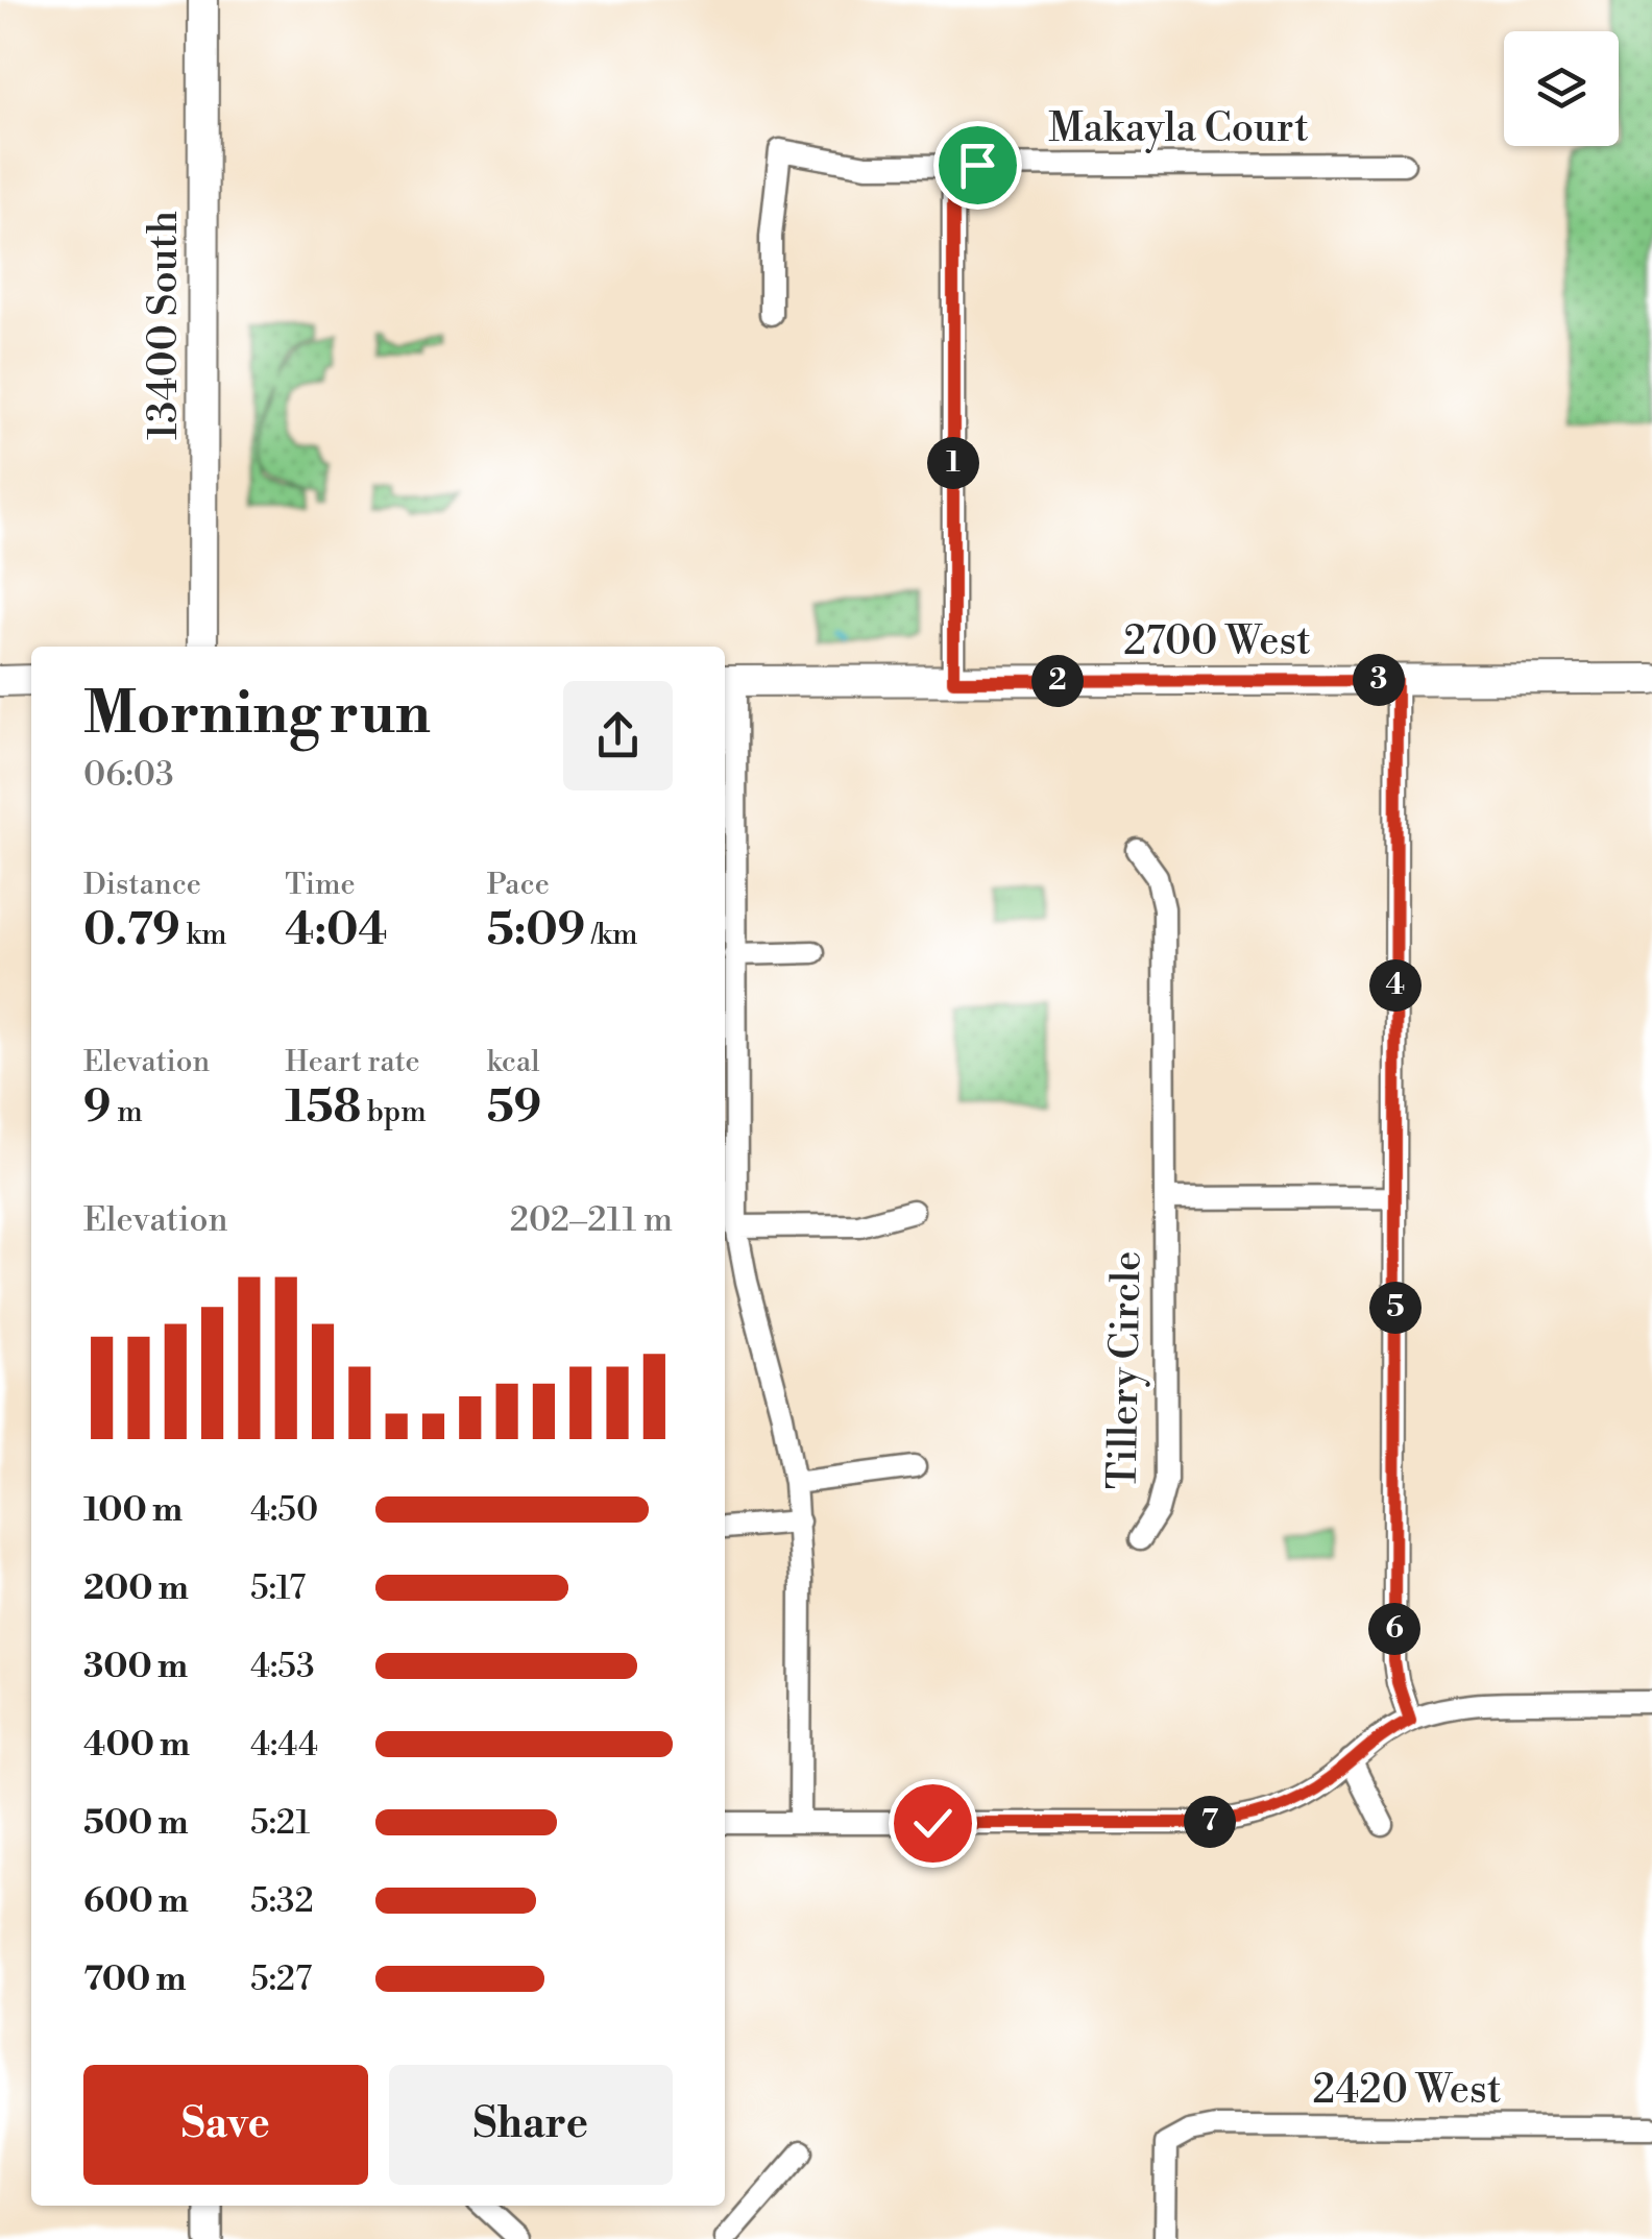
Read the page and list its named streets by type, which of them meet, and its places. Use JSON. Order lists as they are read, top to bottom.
{
  "streets": {
    "main road": ["13400 South", "2700 West"],
    "street": ["Makayla Court", "Tillery Circle", "2420 West"]
  },
  "page": {
    "pins": [
      "1",
      "3",
      "2",
      "4",
      "5",
      "6",
      "7"
    ],
    "heading": ["Morning run", "06:03"],
    "stats": [
      ["Distance", "0.79 km"],
      ["Time", "4:04"],
      ["Pace", "5:09 /km"],
      ["Elevation", "9 m"],
      ["Heart rate", "158 bpm"],
      ["kcal", "59"]
    ],
    "chart": ["Elevation", "202–211 m"],
    "list": [
      {
        "name": "100 m",
        "note": "4:50"
      },
      {
        "name": "200 m",
        "note": "5:17"
      },
      {
        "name": "300 m",
        "note": "4:53"
      },
      {
        "name": "400 m",
        "note": "4:44"
      },
      {
        "name": "500 m",
        "note": "5:21"
      },
      {
        "name": "600 m",
        "note": "5:32"
      },
      {
        "name": "700 m",
        "note": "5:27"
      }
    ],
    "buttons": ["Save", "Share"]
  }
}
